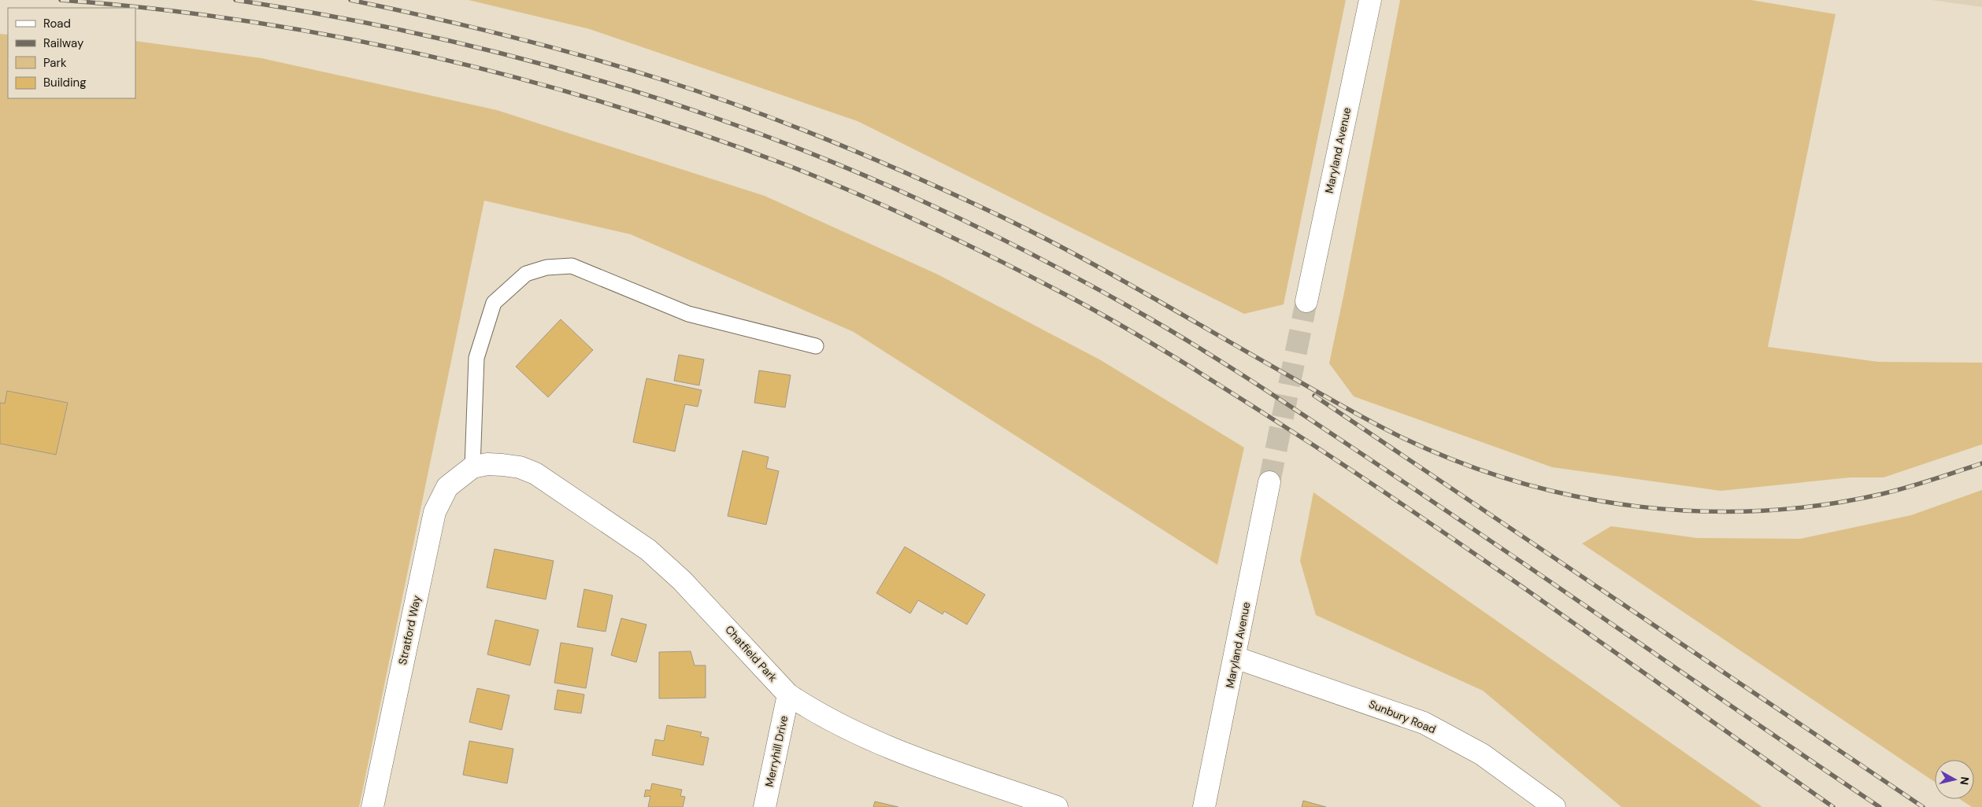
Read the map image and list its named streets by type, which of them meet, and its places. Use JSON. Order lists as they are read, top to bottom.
{
  "streets": {
    "street": [
      "Maryland Avenue",
      "Stratford Way",
      "Chatfield Park",
      "Sunbury Road",
      "Merryhill Drive"
    ]
  },
  "crossings": [
    ["Maryland Avenue", "Sunbury Road"],
    ["Stratford Way", "Chatfield Park"],
    ["Chatfield Park", "Merryhill Drive"]
  ],
  "legend": [
    "Road",
    "Railway",
    "Park",
    "Building"
  ],
  "north": "right"
}
